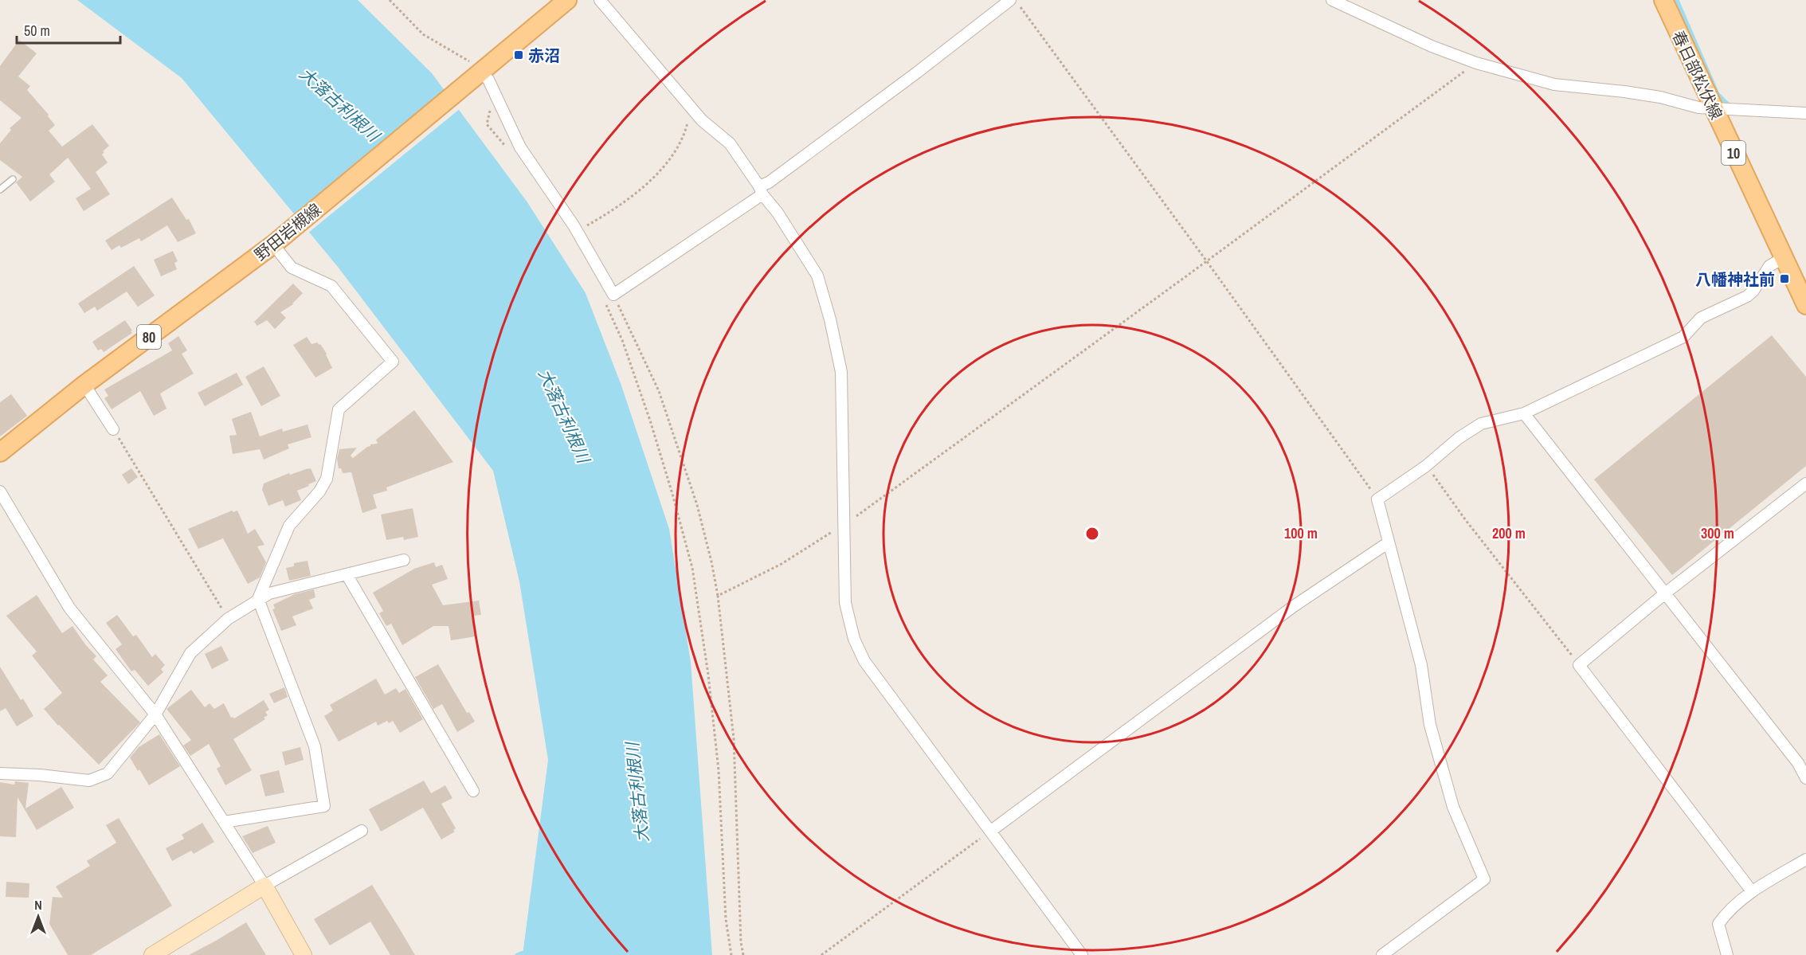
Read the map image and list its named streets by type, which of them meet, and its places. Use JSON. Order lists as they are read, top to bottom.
{
  "streets": {
    "main road": [
      "春日部松伏線",
      "10",
      "野田岩槻線",
      "80"
    ]
  },
  "water": ["大落古利根川"],
  "places": {
    "transit": ["赤沼", "八幡神社前"]
  },
  "scale_bar": "50 m",
  "north": "top",
  "rings": ["100 m", "200 m", "300 m"]
}
